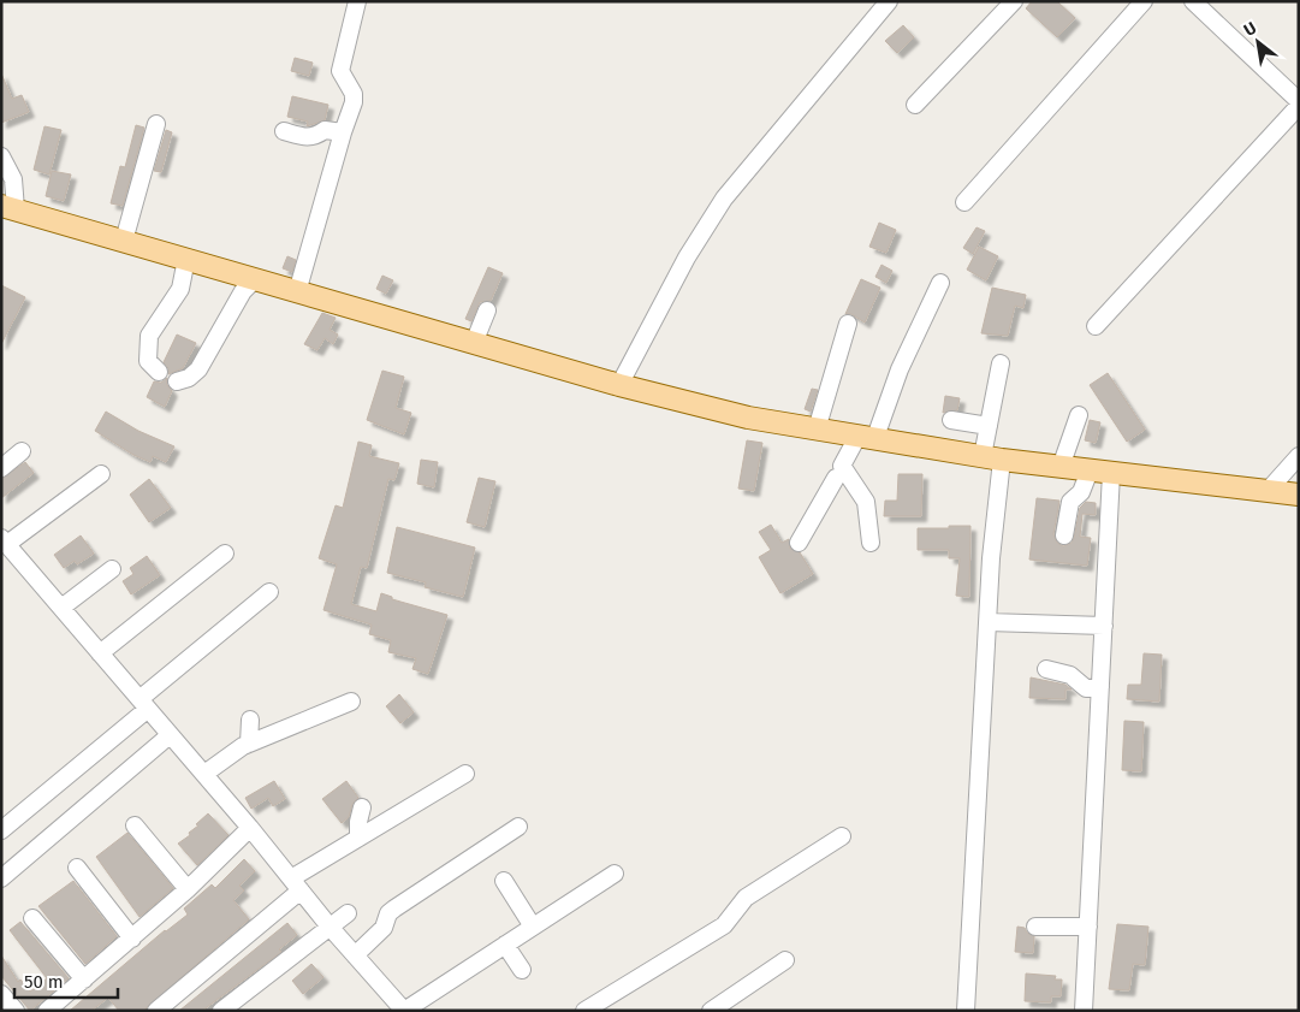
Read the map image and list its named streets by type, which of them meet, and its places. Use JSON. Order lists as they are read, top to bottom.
{
  "scale_bar": "50 m",
  "north": "top left"
}
